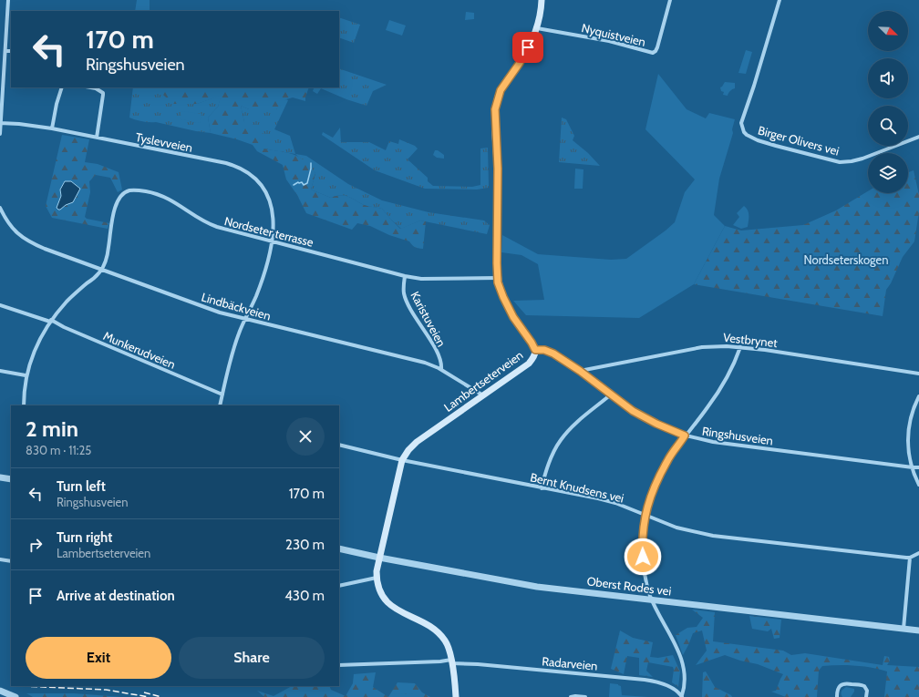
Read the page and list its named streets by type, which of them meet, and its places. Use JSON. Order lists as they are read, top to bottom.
{
  "streets": {
    "main road": ["Lambertseterveien"],
    "street": [
      "Nyquistveien",
      "Birger Olivers vei",
      "Tyslevveien",
      "Nordseter terrasse",
      "Lindbäckveien",
      "Karistuveien",
      "Vestbrynet",
      "Munkerudveien",
      "Ringshusveien",
      "Bernt Knudsens vei",
      "Oberst Rodes vei",
      "Radarveien"
    ]
  },
  "crossings": [
    ["Nyquistveien", "Lambertseterveien"],
    ["Tyslevveien", "Nordseter terrasse"],
    ["Tyslevveien", "Lindbäckveien"],
    ["Tyslevveien", "Munkerudveien"],
    ["Nordseter terrasse", "Lindbäckveien"],
    ["Nordseter terrasse", "Karistuveien"],
    ["Nordseter terrasse", "Lambertseterveien"],
    ["Lindbäckveien", "Karistuveien"],
    ["Lindbäckveien", "Lambertseterveien"],
    ["Vestbrynet", "Ringshusveien"],
    ["Lambertseterveien", "Ringshusveien"],
    ["Lambertseterveien", "Bernt Knudsens vei"],
    ["Lambertseterveien", "Oberst Rodes vei"],
    ["Lambertseterveien", "Radarveien"]
  ],
  "parks": ["Nordseterskogen"],
  "north": "bottom right",
  "page": {
    "turn": ["170 m", "Ringshusveien"],
    "heading": ["2 min", "830 m · 11:25"],
    "list": [
      {
        "name": "Turn left",
        "note": "Ringshusveien",
        "value": "170 m"
      },
      {
        "name": "Turn right",
        "note": "Lambertseterveien",
        "value": "230 m"
      },
      {
        "name": "Arrive at destination",
        "value": "430 m"
      }
    ],
    "buttons": ["Exit", "Share"]
  }
}
